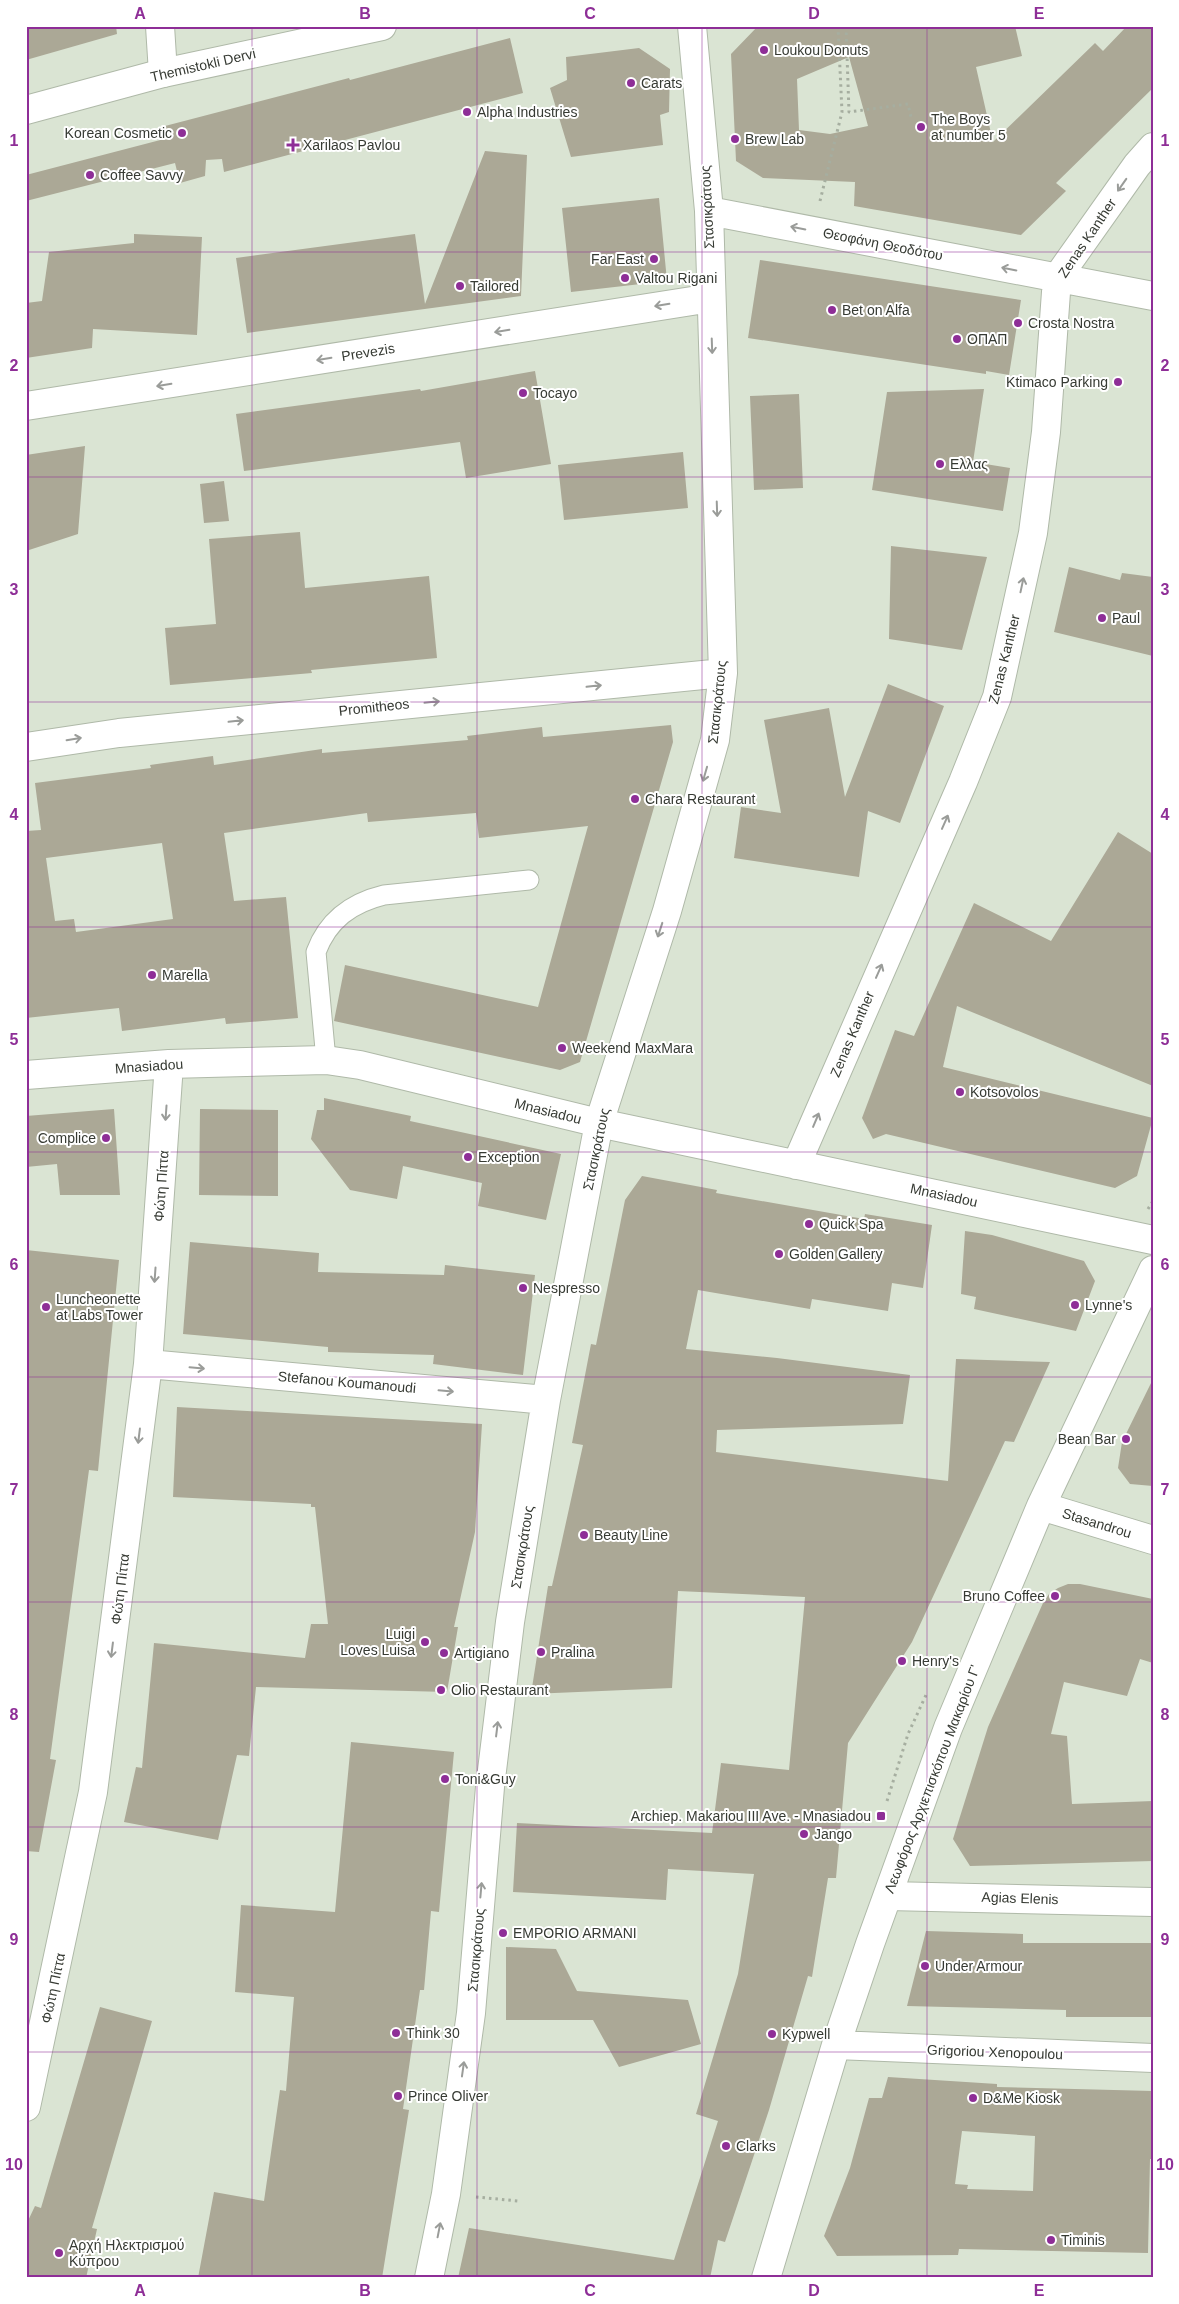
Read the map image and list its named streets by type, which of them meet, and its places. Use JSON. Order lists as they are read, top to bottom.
{
  "streets": {
    "street": [
      "Themistokli Dervi",
      "Στασικράτους",
      "Zenas Kanther",
      "Θεοφάνη Θεοδότου",
      "Prevezis",
      "Promitheos",
      "Mnasiadou",
      "Φώτη Πίττα",
      "Stefanou Koumanoudi",
      "Stasandrou",
      "Λεωφόρος Αρχιεπισκόπου Μακαρίου Γ'",
      "Agias Elenis",
      "Grigoriou Xenopoulou"
    ]
  },
  "crossings": [
    ["Στασικράτους", "Θεοφάνη Θεοδότου"],
    ["Στασικράτους", "Prevezis"],
    ["Στασικράτους", "Promitheos"],
    ["Στασικράτους", "Mnasiadou"],
    ["Στασικράτους", "Stefanou Koumanoudi"],
    ["Zenas Kanther", "Θεοφάνη Θεοδότου"],
    ["Zenas Kanther", "Mnasiadou"],
    ["Mnasiadou", "Φώτη Πίττα"],
    ["Φώτη Πίττα", "Stefanou Koumanoudi"],
    ["Stasandrou", "Λεωφόρος Αρχιεπισκόπου Μακαρίου Γ'"],
    ["Λεωφόρος Αρχιεπισκόπου Μακαρίου Γ'", "Agias Elenis"],
    ["Λεωφόρος Αρχιεπισκόπου Μακαρίου Γ'", "Grigoriou Xenopoulou"]
  ],
  "one_way": [
    "Θεοφάνη Θεοδότου",
    "Prevezis",
    "Promitheos",
    "Φώτη Πίττα",
    "Stefanou Koumanoudi"
  ],
  "places": {
    "other": [
      "Loukou Donuts",
      "Carats",
      "Alpha Industries",
      "The Boys at number 5",
      "Korean Cosmetic",
      "Brew Lab",
      "Coffee Savvy",
      "Far East",
      "Valtou Rigani",
      "Tailored",
      "Bet on Alfa",
      "Crosta Nostra",
      "ΟΠΑΠ",
      "Ktimaco Parking",
      "Tocayo",
      "Ελλας",
      "Paul",
      "Chara Restaurant",
      "Marella",
      "Weekend MaxMara",
      "Kotsovolos",
      "Complice",
      "Exception",
      "Quick Spa",
      "Golden Gallery",
      "Nespresso",
      "Lynne's",
      "Luncheonette at Labs Tower",
      "Bean Bar",
      "Beauty Line",
      "Bruno Coffee",
      "Luigi Loves Luisa",
      "Pralina",
      "Artigiano",
      "Henry's",
      "Olio Restaurant",
      "Toni&Guy",
      "Jango",
      "EMPORIO ARMANI",
      "Under Armour",
      "Think 30",
      "Kypwell",
      "Prince Oliver",
      "D&Me Kiosk",
      "Clarks",
      "Timinis",
      "Αρχή Ηλεκτρισμού Κύπρου"
    ],
    "health": ["Xarilaos Pavlou"],
    "transit": ["Archiep. Makariou III Ave. - Mnasiadou"]
  },
  "grid": {
    "columns": [
      "A",
      "B",
      "C",
      "D",
      "E"
    ],
    "rows": [
      "1",
      "2",
      "3",
      "4",
      "5",
      "6",
      "7",
      "8",
      "9",
      "10"
    ]
  }
}
